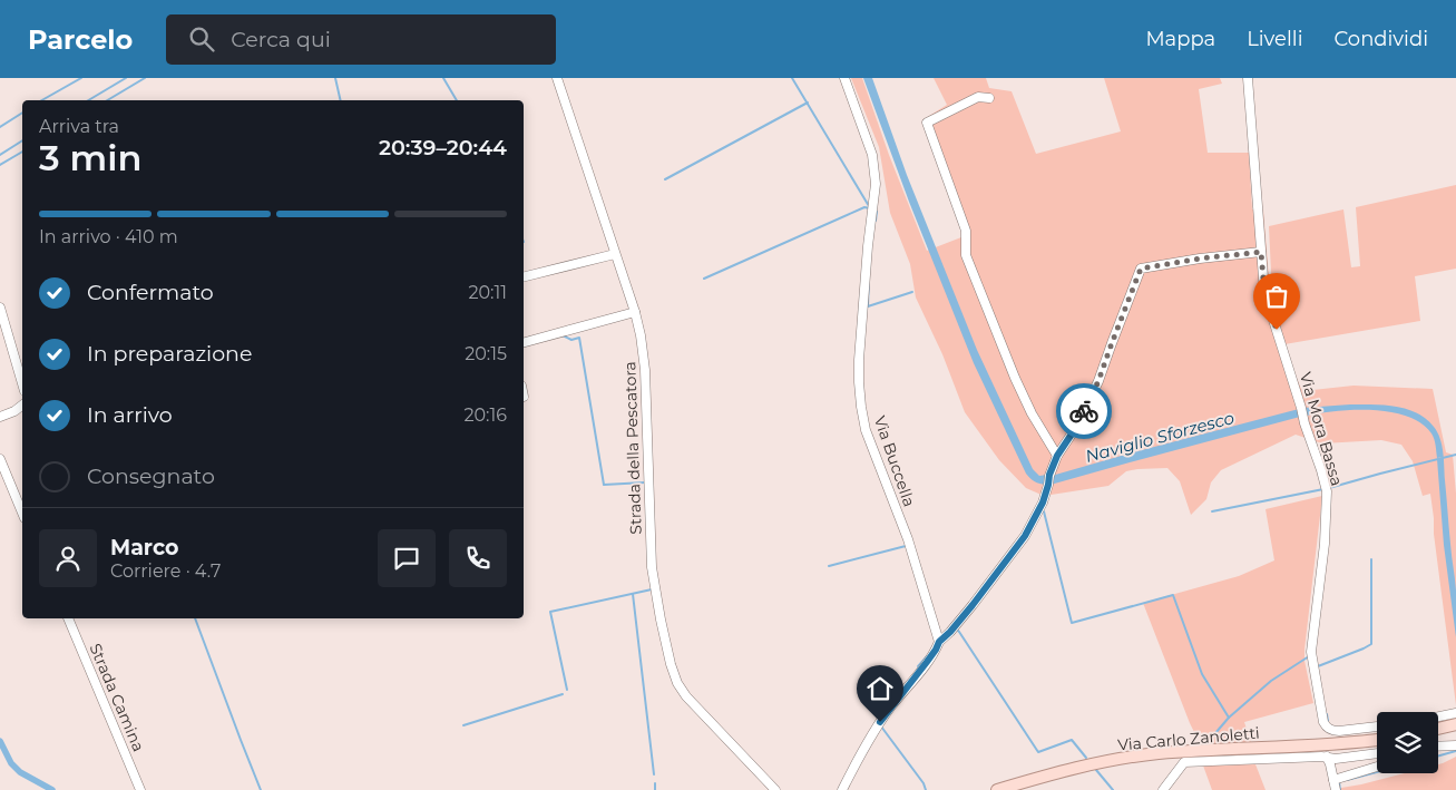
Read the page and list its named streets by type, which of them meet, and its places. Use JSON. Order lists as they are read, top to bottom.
{
  "streets": {
    "main road": ["Via Carlo Zanoletti"],
    "street": [
      "Via Mora Bassa",
      "Strada della Pescatora",
      "Via Buccella",
      "Strada Camina"
    ]
  },
  "water": ["Naviglio Sforzesco"],
  "page": {
    "header": "Parcelo",
    "search": "Cerca qui",
    "nav": ["Mappa", "Livelli", "Condividi"],
    "heading": ["3 min", "Arriva tra", "20:39–20:44"],
    "panel": ["Marco", "Corriere · 4.7"],
    "bar": "In arrivo · 410 m",
    "list": [
      ["Confermato", "20:11"],
      ["In preparazione", "20:15"],
      ["In arrivo", "20:16"],
      "Consegnato"
    ]
  }
}
